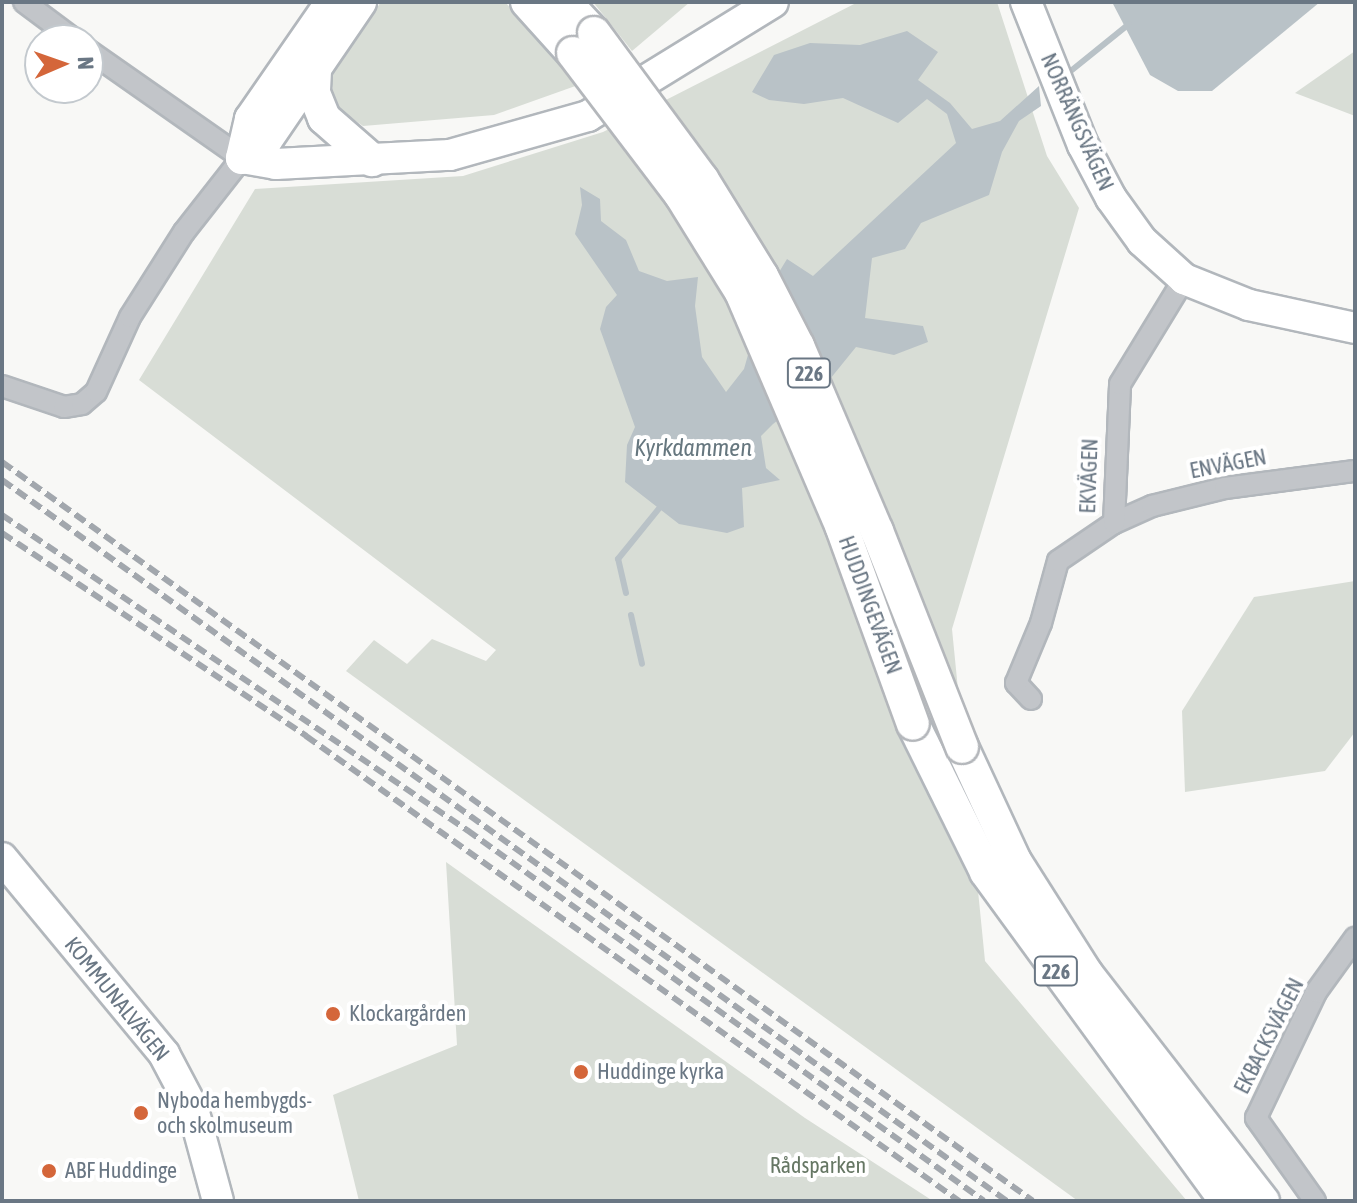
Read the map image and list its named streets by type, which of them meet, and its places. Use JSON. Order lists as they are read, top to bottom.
{
  "streets": {
    "main road": ["226", "HUDDINGEVÄGEN"],
    "street": [
      "NORRÄNGSVÄGEN",
      "ENVÄGEN",
      "EKVÄGEN",
      "KOMMUNALVÄGEN",
      "EKBACKSVÄGEN"
    ]
  },
  "crossings": [
    ["NORRÄNGSVÄGEN", "EKVÄGEN"],
    ["ENVÄGEN", "EKVÄGEN"]
  ],
  "water": ["Kyrkdammen"],
  "parks": ["Rådsparken"],
  "places": [
    "Klockargården",
    "Huddinge kyrka",
    "Nyboda hembygds- och skolmuseum",
    "ABF Huddinge"
  ],
  "north": "right"
}
